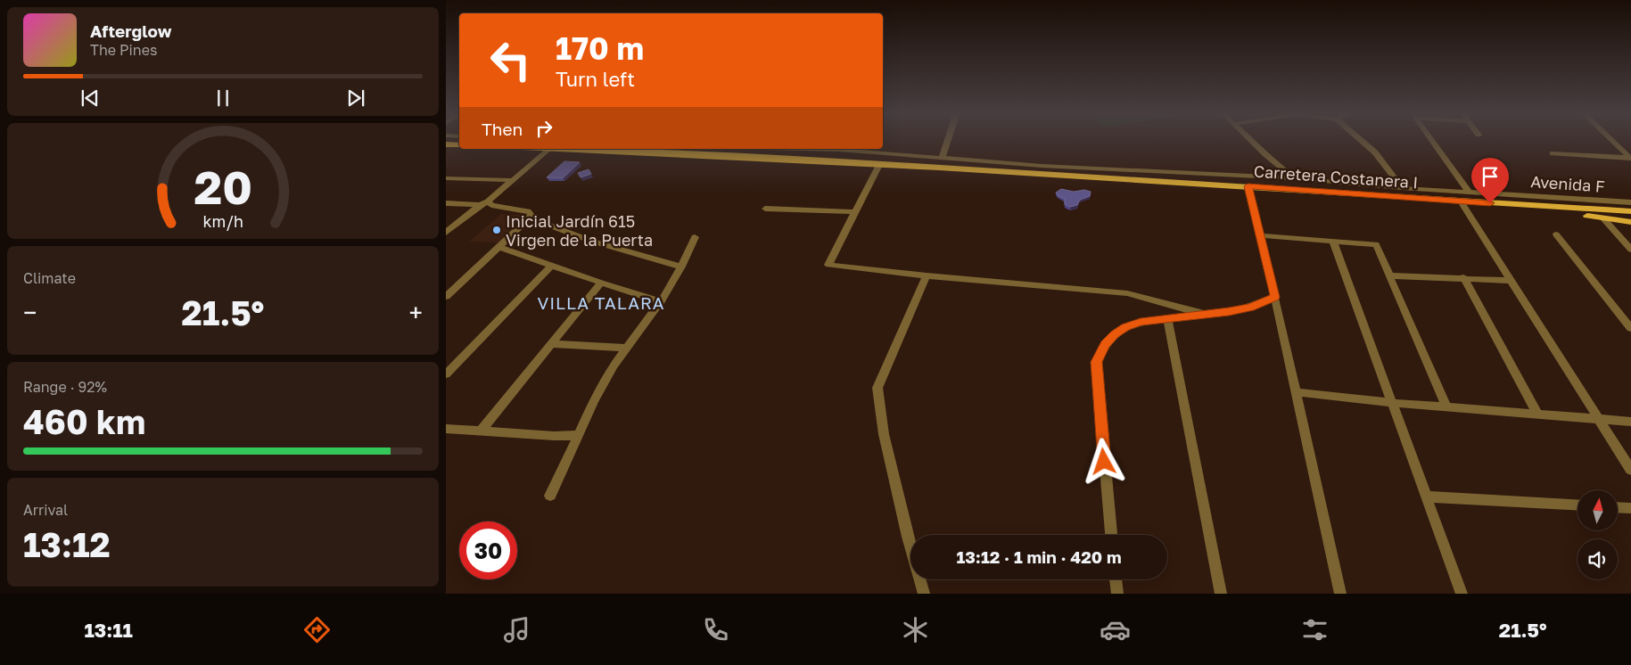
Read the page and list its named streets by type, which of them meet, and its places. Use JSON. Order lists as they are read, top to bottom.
{
  "streets": {
    "main road": ["Carretera Costanera I"],
    "street": ["Avenida F"]
  },
  "districts": ["VILLA TALARA"],
  "places": ["Inicial Jardín 615 Virgen de la Puerta"],
  "north": "top",
  "page": {
    "song": ["Afterglow", "The Pines"],
    "turn": ["170 m", "Turn left"],
    "then": "Then",
    "tile": [
      "Climate",
      ["Range · 92%", "460 km"],
      ["Arrival", "13:12"]
    ],
    "heat": ["−", "21.5°", "+"],
    "limit": "30",
    "trip": "13:12 · 1 min · 420 m",
    "tabs": ["13:11", "21.5°"],
    "gauge": ["20", "km/h"]
  }
}
